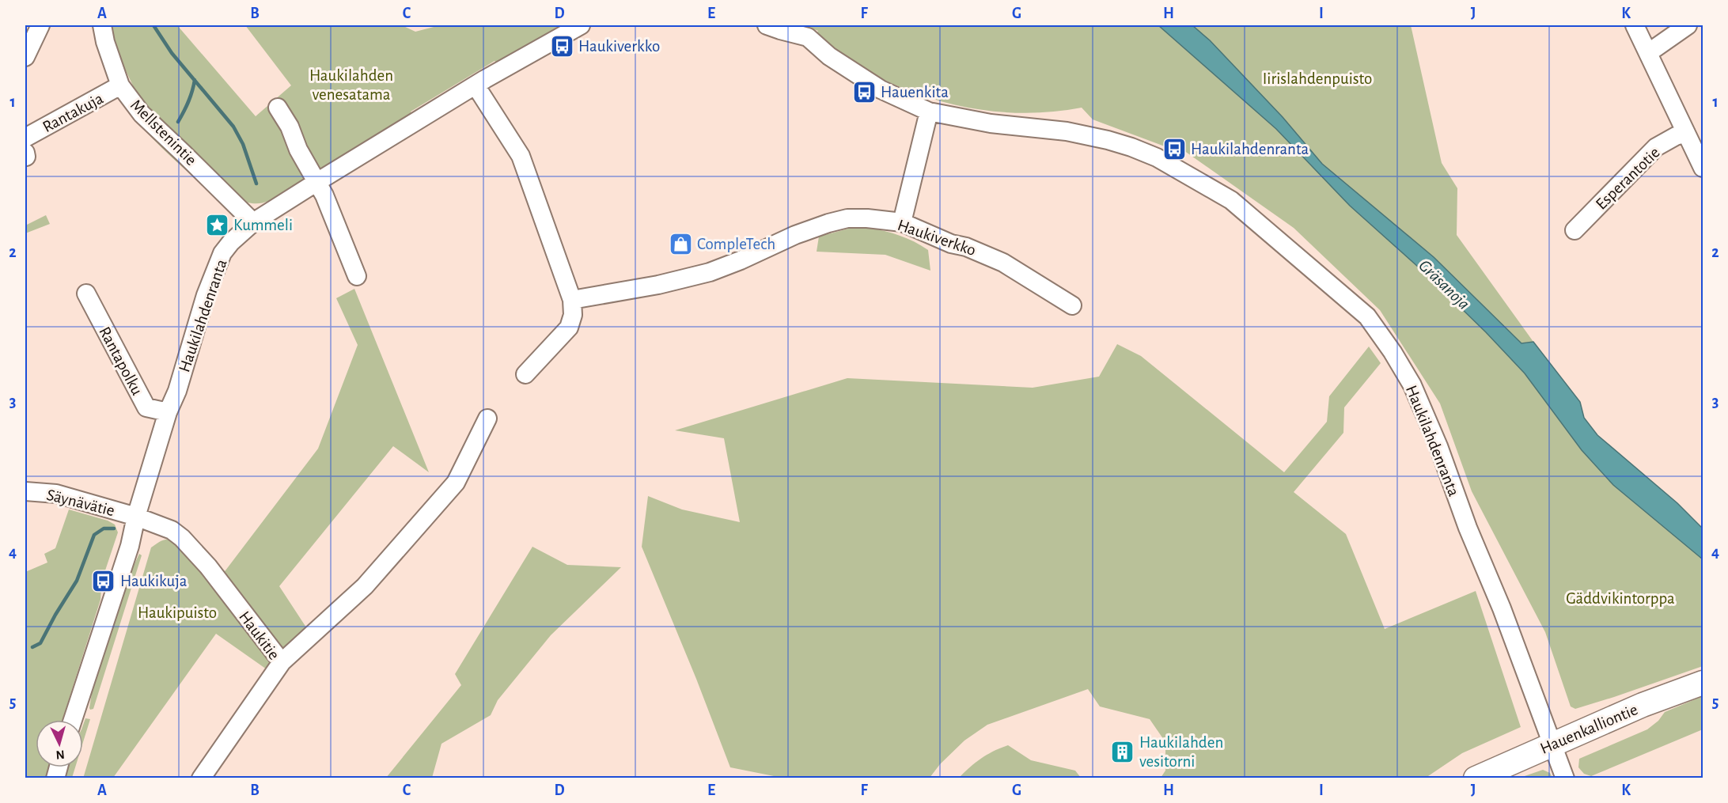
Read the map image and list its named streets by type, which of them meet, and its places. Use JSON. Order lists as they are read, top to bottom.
{
  "streets": {
    "main road": ["Hauenkalliontie"],
    "street": [
      "Rantakuja",
      "Mellstenintie",
      "Esperantotie",
      "Haukiverkko",
      "Haukilahdenranta",
      "Rantapolku",
      "Säynävätie",
      "Haukitie"
    ]
  },
  "crossings": [
    ["Rantakuja", "Mellstenintie"],
    ["Mellstenintie", "Haukilahdenranta"],
    ["Haukilahdenranta", "Rantapolku"],
    ["Haukilahdenranta", "Säynävätie"],
    ["Haukilahdenranta", "Haukitie"],
    ["Haukilahdenranta", "Hauenkalliontie"],
    ["Säynävätie", "Haukitie"]
  ],
  "water": ["Gräsanoja"],
  "parks": [
    "Haukilahden venesatama",
    "Iirislahdenpuisto",
    "Gäddvikintorppa",
    "Haukipuisto"
  ],
  "places": {
    "bus stop": [
      "Haukiverkko",
      "Hauenkita",
      "Haukilahdenranta",
      "Haukikuja"
    ],
    "place": ["Kummeli"],
    "shop": ["CompleTech"],
    "building": ["Haukilahden vesitorni"]
  },
  "north": "bottom",
  "grid": {
    "columns": [
      "A",
      "B",
      "C",
      "D",
      "E",
      "F",
      "G",
      "H",
      "I",
      "J",
      "K"
    ],
    "rows": [
      "1",
      "2",
      "3",
      "4",
      "5"
    ]
  }
}
